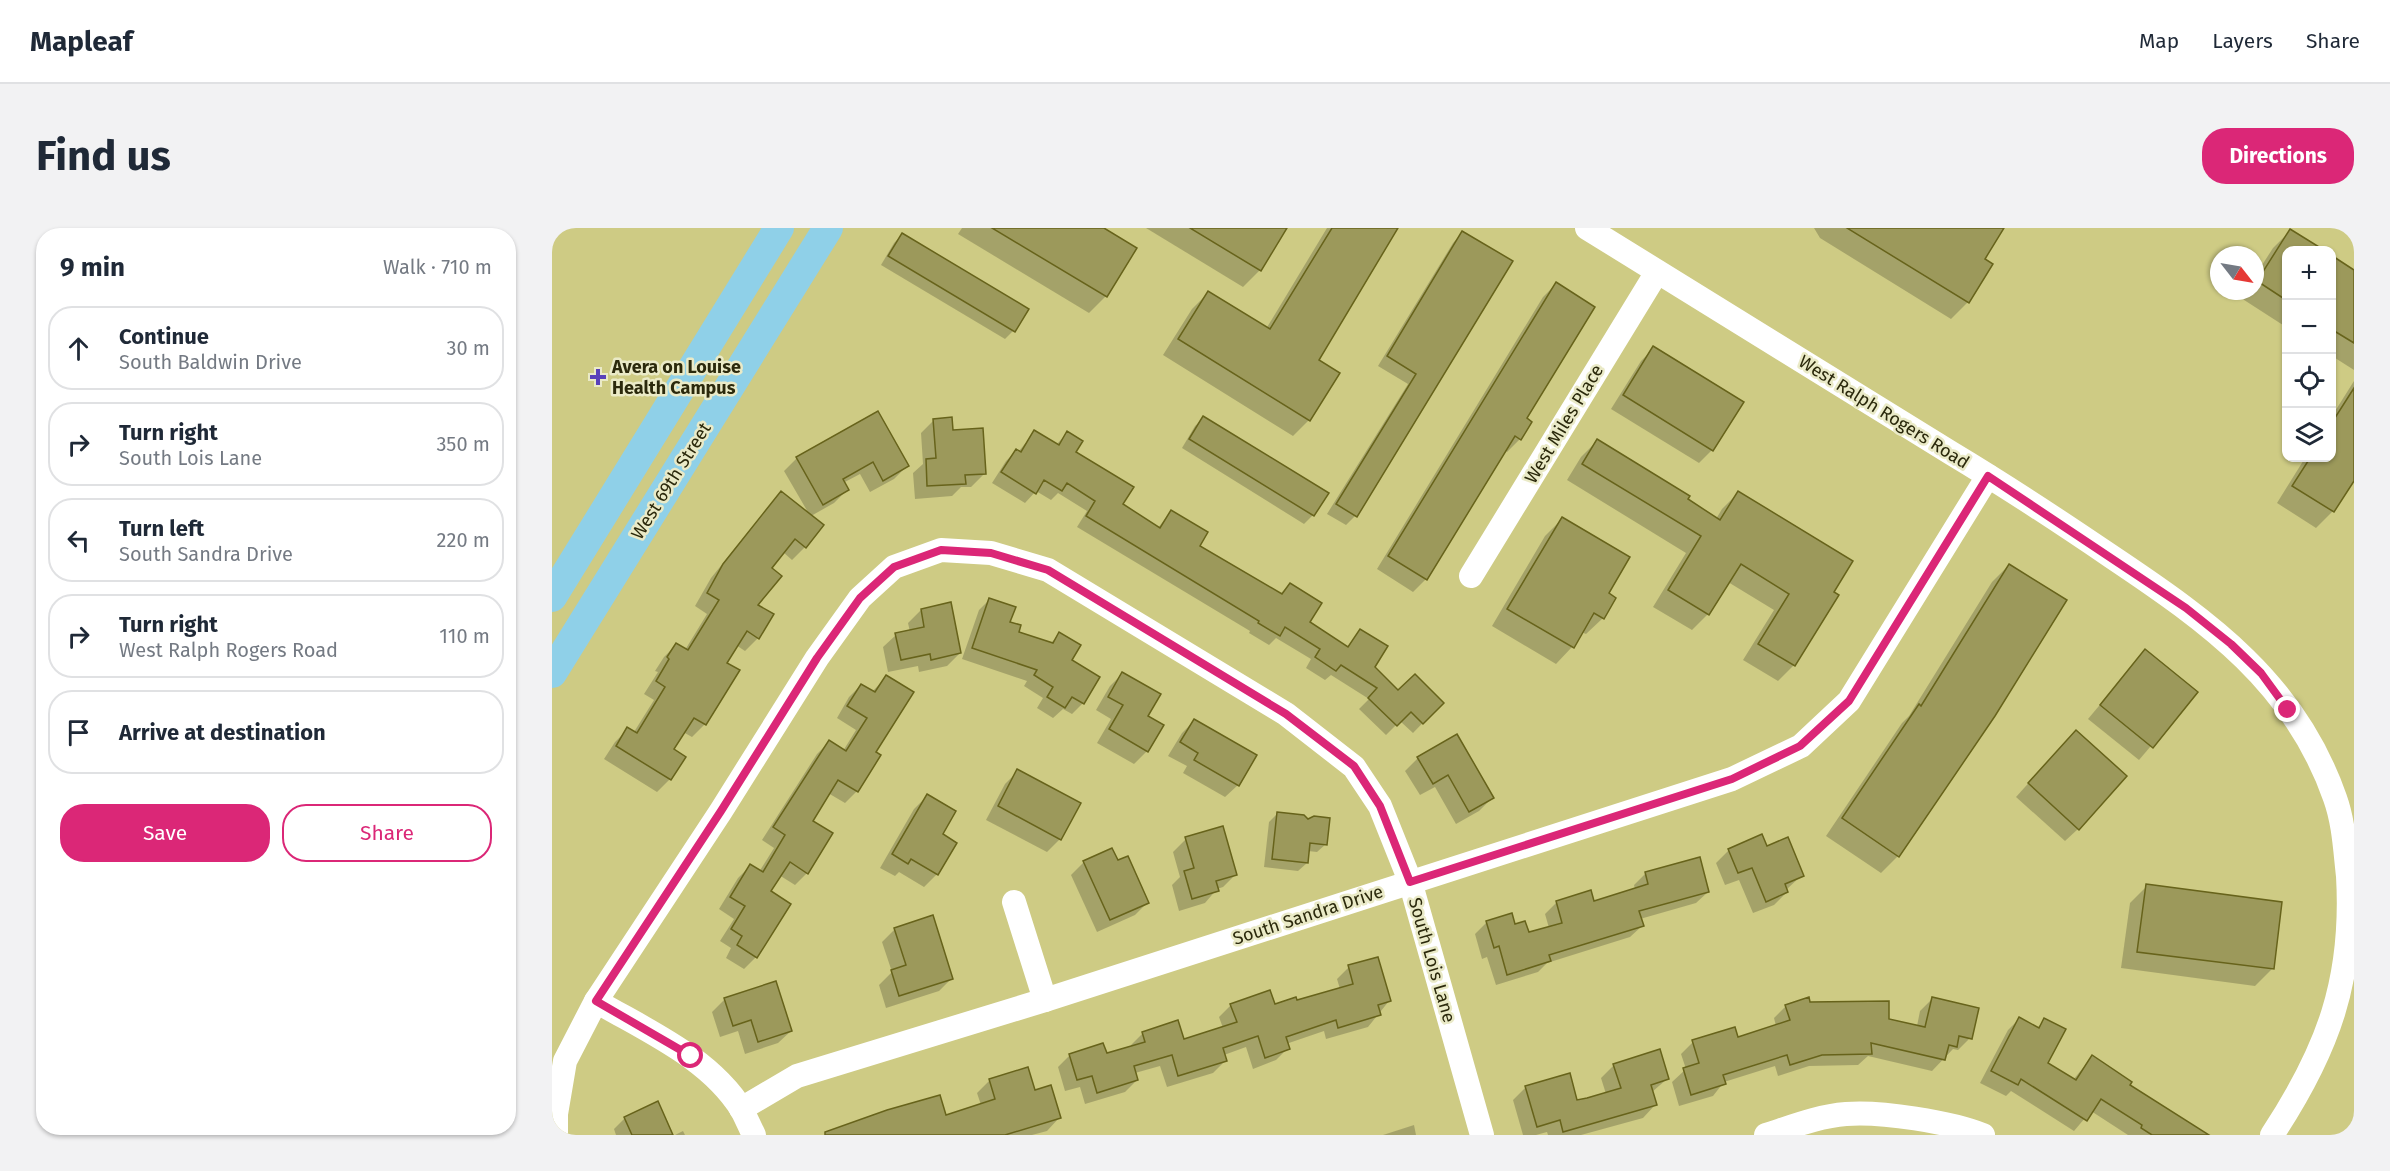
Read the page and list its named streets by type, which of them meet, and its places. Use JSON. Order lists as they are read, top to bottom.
{
  "streets": {
    "main road": ["West 69th Street"],
    "street": [
      "West Ralph Rogers Road",
      "West Miles Place",
      "South Sandra Drive",
      "South Lois Lane"
    ]
  },
  "crossings": [
    ["West Ralph Rogers Road", "West Miles Place"],
    ["West Ralph Rogers Road", "South Sandra Drive"],
    ["South Sandra Drive", "South Lois Lane"]
  ],
  "places": {
    "health": ["Avera on Louise Health Campus"]
  },
  "north": "bottom right",
  "page": {
    "header": "Mapleaf",
    "nav": ["Map", "Layers", "Share"],
    "buttons": [
      "Directions",
      ["Save", "Share"]
    ],
    "title": "Find us",
    "heading": ["9 min", "Walk · 710 m"],
    "map_buttons": ["+", "−"],
    "list": [
      ["Continue", "South Baldwin Drive", "30 m"],
      ["Turn right", "South Lois Lane", "350 m"],
      ["Turn left", "South Sandra Drive", "220 m"],
      ["Turn right", "West Ralph Rogers Road", "110 m"],
      "Arrive at destination"
    ]
  }
}
